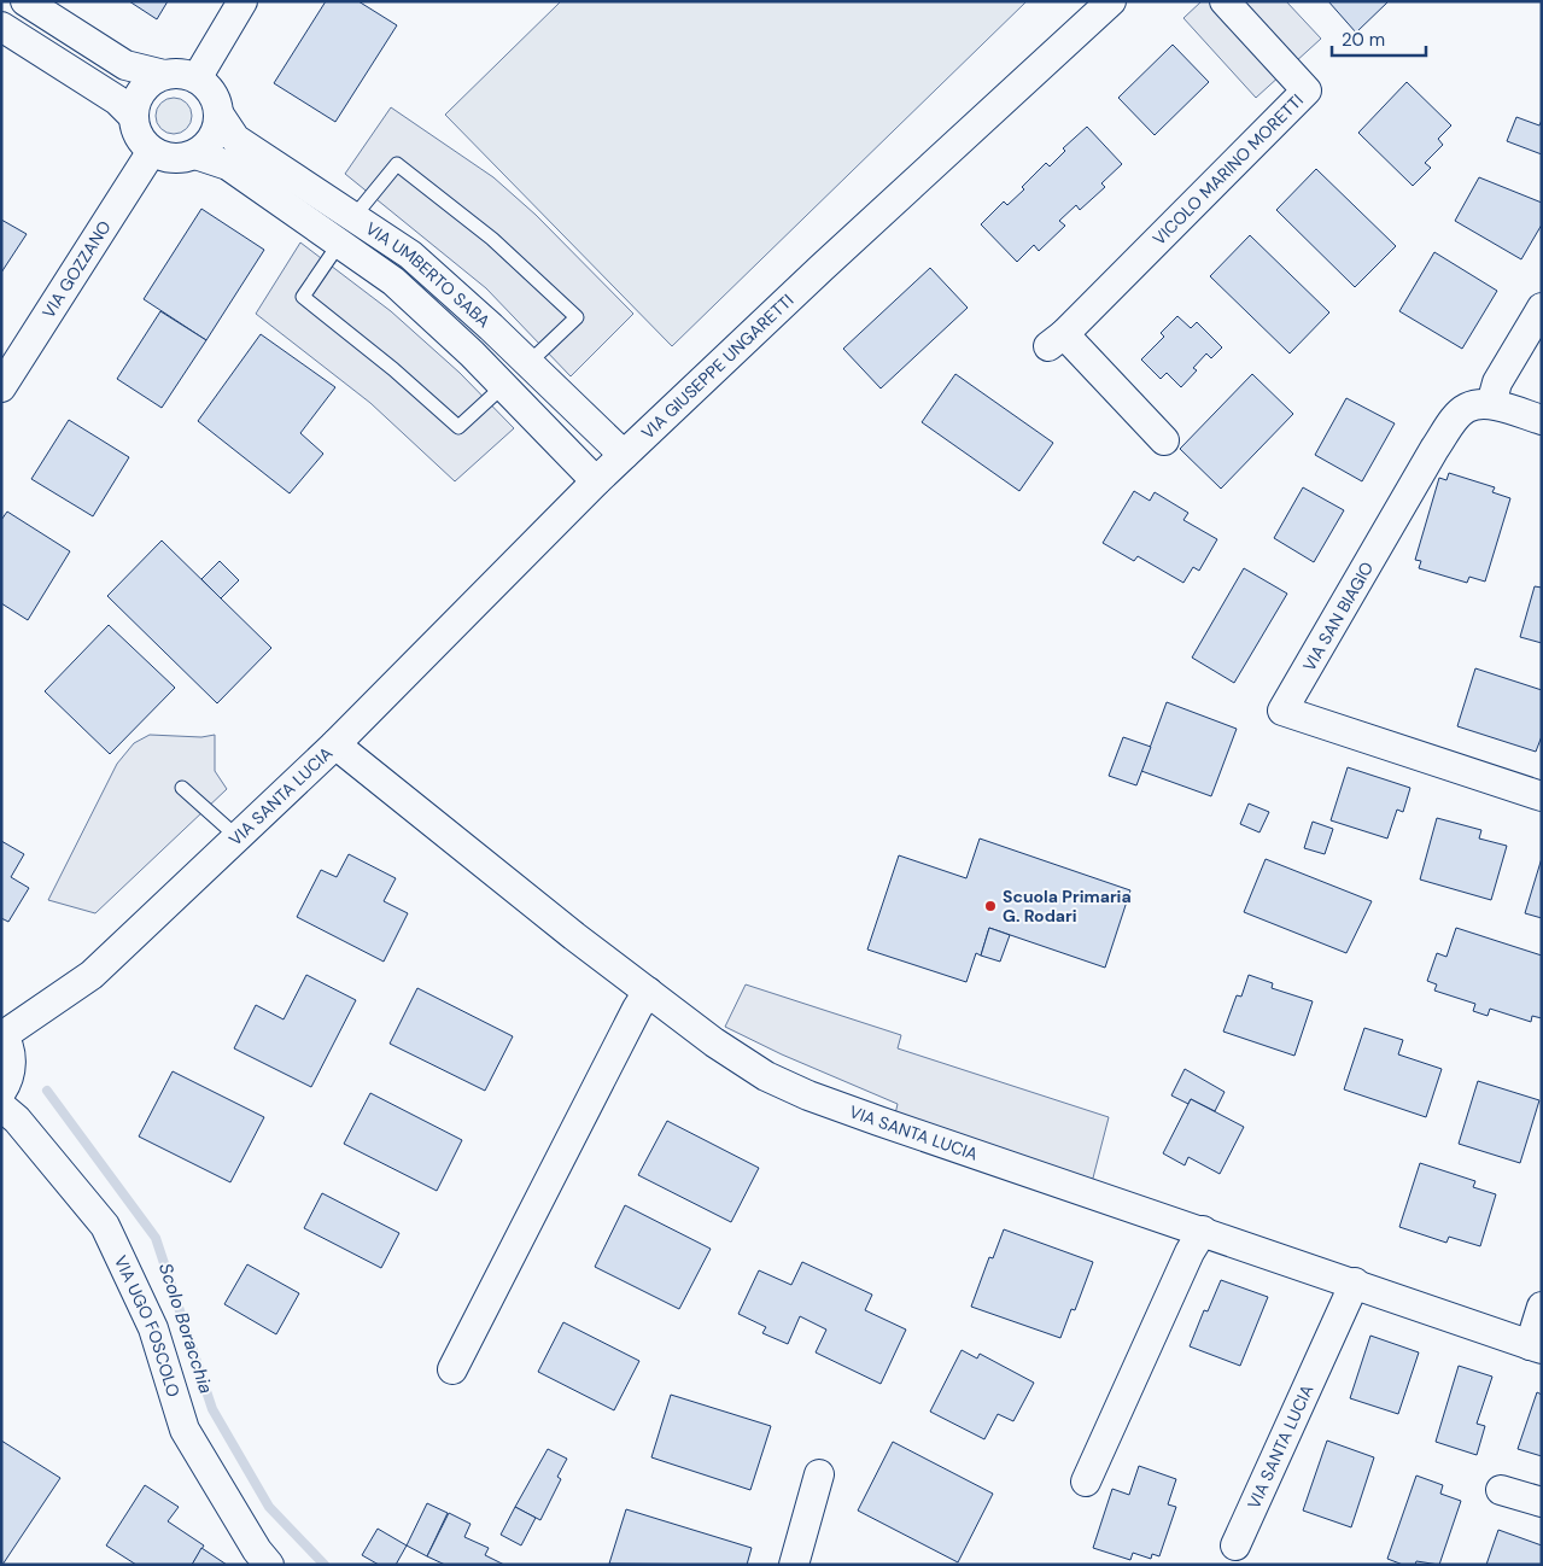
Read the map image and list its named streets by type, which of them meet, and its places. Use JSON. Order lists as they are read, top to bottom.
{
  "streets": {
    "street": [
      "VICOLO MARINO MORETTI",
      "VIA GOZZANO",
      "VIA UMBERTO SABA",
      "VIA GIUSEPPE UNGARETTI",
      "VIA SAN BIAGIO",
      "VIA SANTA LUCIA",
      "VIA UGO FOSCOLO"
    ]
  },
  "crossings": [
    ["VIA GOZZANO", "VIA UMBERTO SABA"],
    ["VIA UMBERTO SABA", "VIA GIUSEPPE UNGARETTI"],
    ["VIA GIUSEPPE UNGARETTI", "VIA SANTA LUCIA"]
  ],
  "water": ["Scolo Boracchia"],
  "places": ["Scuola Primaria G. Rodari"],
  "scale_bar": "20 m"
}
